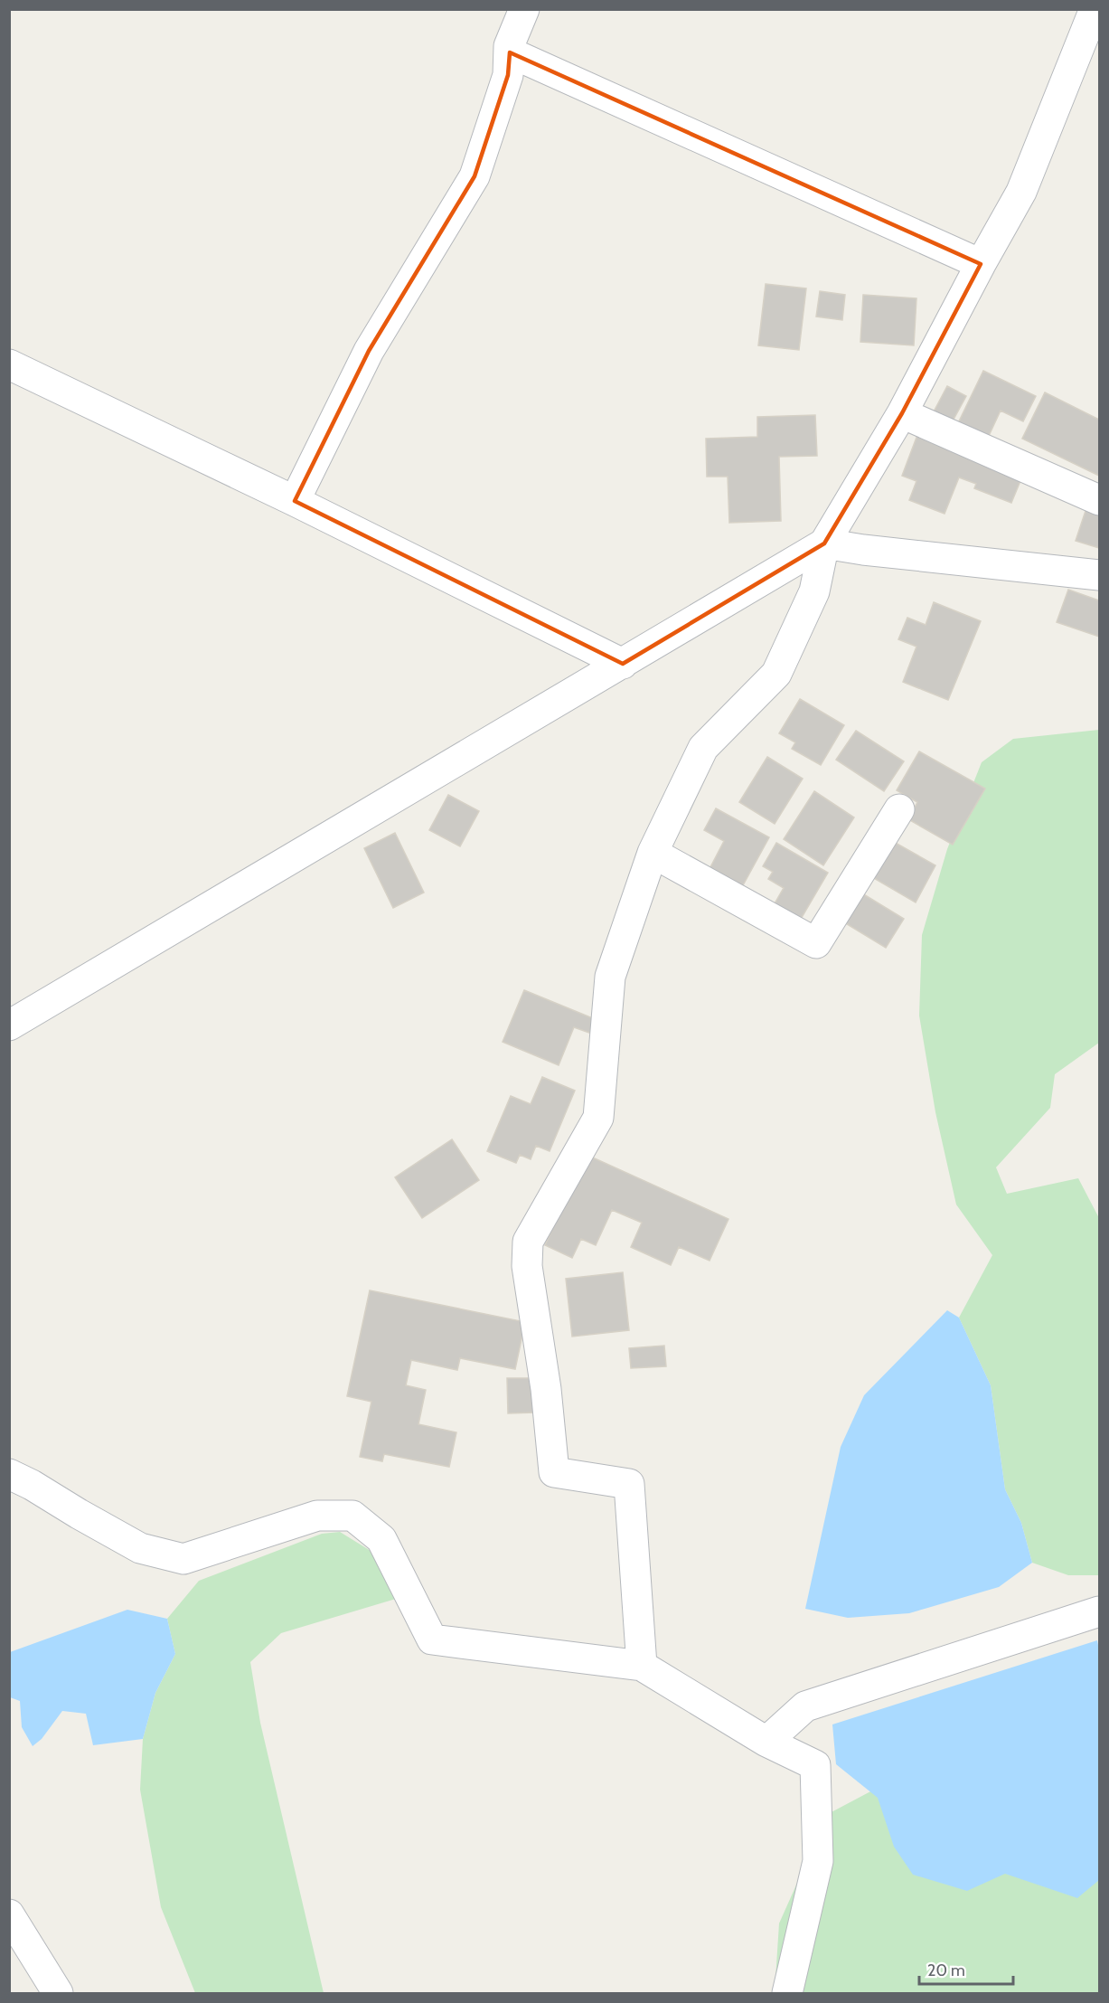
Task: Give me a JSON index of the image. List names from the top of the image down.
{
  "scale_bar": "20 m"
}
